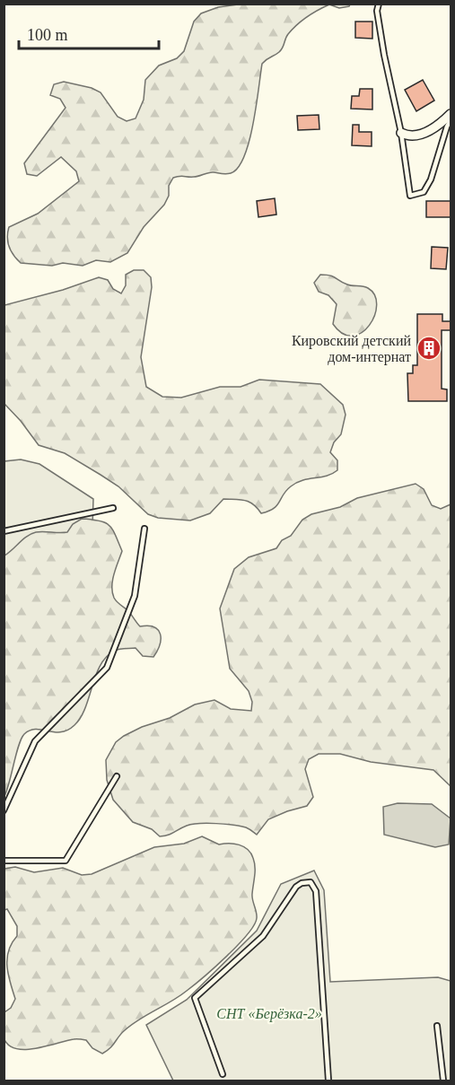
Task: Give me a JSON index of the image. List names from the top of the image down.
{
  "parks": ["СНТ «Берёзка-2»"],
  "places": {
    "building": ["Кировский детский дом-интернат"]
  },
  "scale_bar": "100 m"
}
